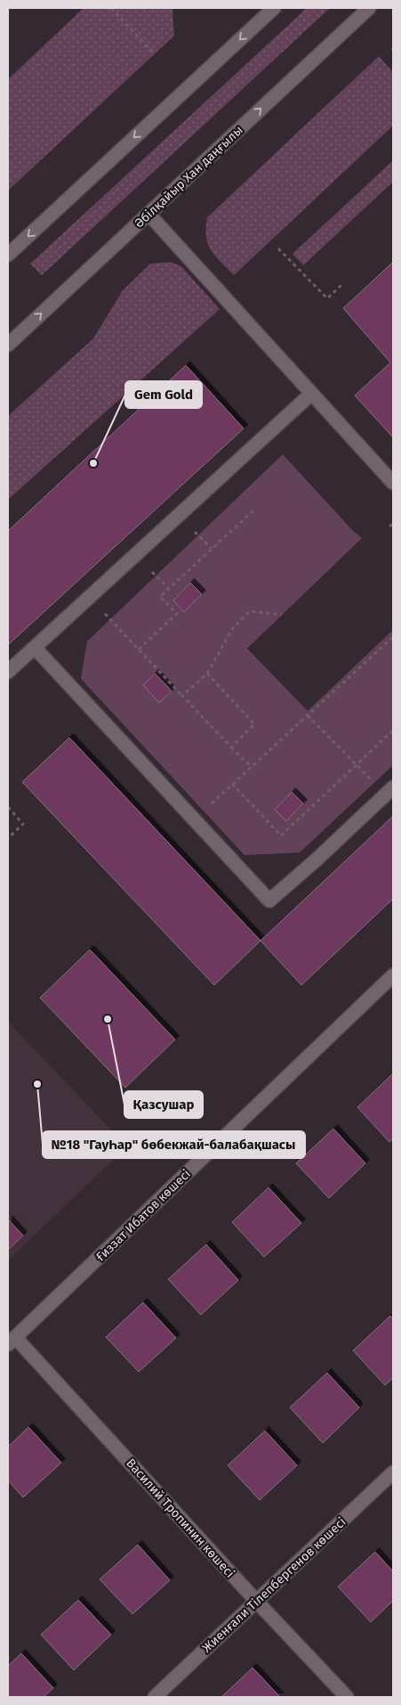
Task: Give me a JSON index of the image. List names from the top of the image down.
{
  "streets": {
    "street": [
      "Әбілқайыр Хан даңғылы",
      "Ғиззат Ибатов көшесі",
      "Василий Тропинин көшесі",
      "Жиенғали Тілепбергенов көшесі"
    ]
  },
  "crossings": [
    ["Ғиззат Ибатов көшесі", "Василий Тропинин көшесі"],
    ["Василий Тропинин көшесі", "Жиенғали Тілепбергенов көшесі"]
  ],
  "places": ["Gem Gold", "Қазсушар", "№18 \"ГауҺар\" бөбекжай-балабақшасы"]
}
